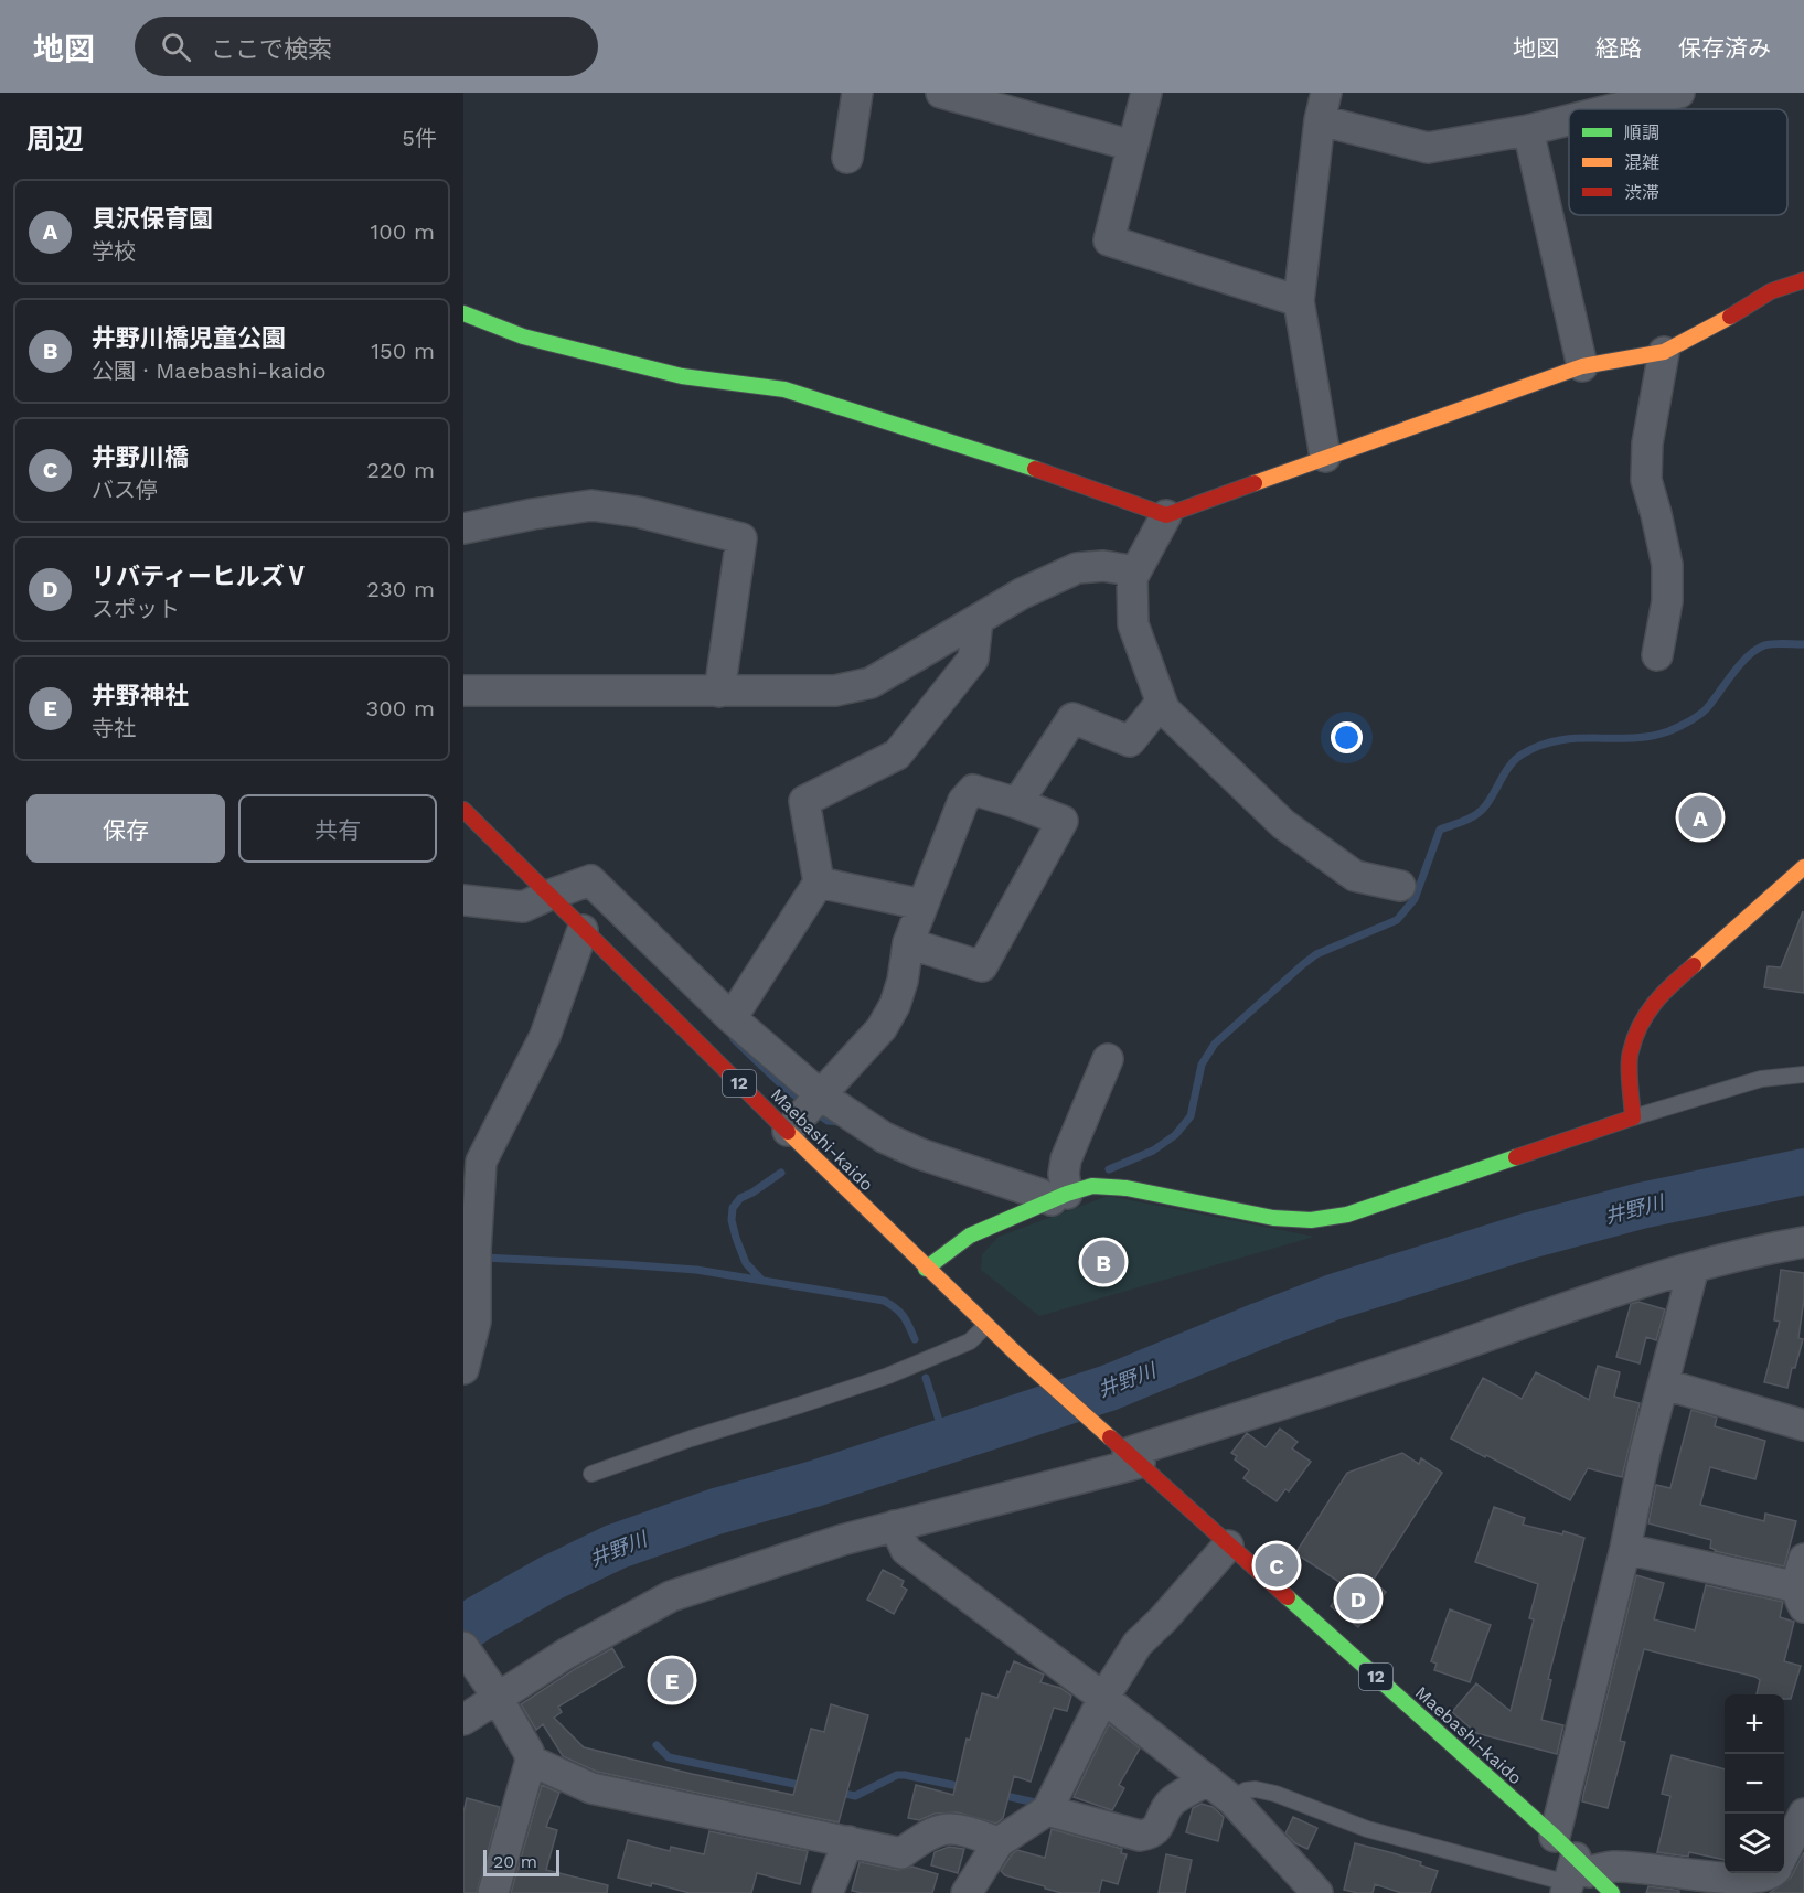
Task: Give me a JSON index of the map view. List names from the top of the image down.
{
  "streets": {
    "street": ["12", "Maebashi-kaido"]
  },
  "water": ["井野川"],
  "legend": ["順調", "混雑", "渋滞"],
  "scale_bar": "20 m",
  "page": {
    "header": "地図",
    "search": "ここで検索",
    "nav": ["地図", "経路", "保存済み"],
    "heading": ["周辺", "5件"],
    "list": [
      {
        "mark": "A",
        "name": "貝沢保育園",
        "note": "学校",
        "value": "100 m"
      },
      {
        "mark": "B",
        "name": "井野川橋児童公園",
        "note": "公園 · Maebashi-kaido",
        "value": "150 m"
      },
      {
        "mark": "C",
        "name": "井野川橋",
        "note": "バス停",
        "value": "220 m"
      },
      {
        "mark": "D",
        "name": "リバティーヒルズⅤ",
        "note": "スポット",
        "value": "230 m"
      },
      {
        "mark": "E",
        "name": "井野神社",
        "note": "寺社",
        "value": "300 m"
      }
    ],
    "buttons": ["保存", "共有"],
    "pins": [
      "A",
      "B",
      "C",
      "D",
      "E"
    ],
    "map_buttons": ["+", "−"],
    "scale": "20 m"
  }
}
